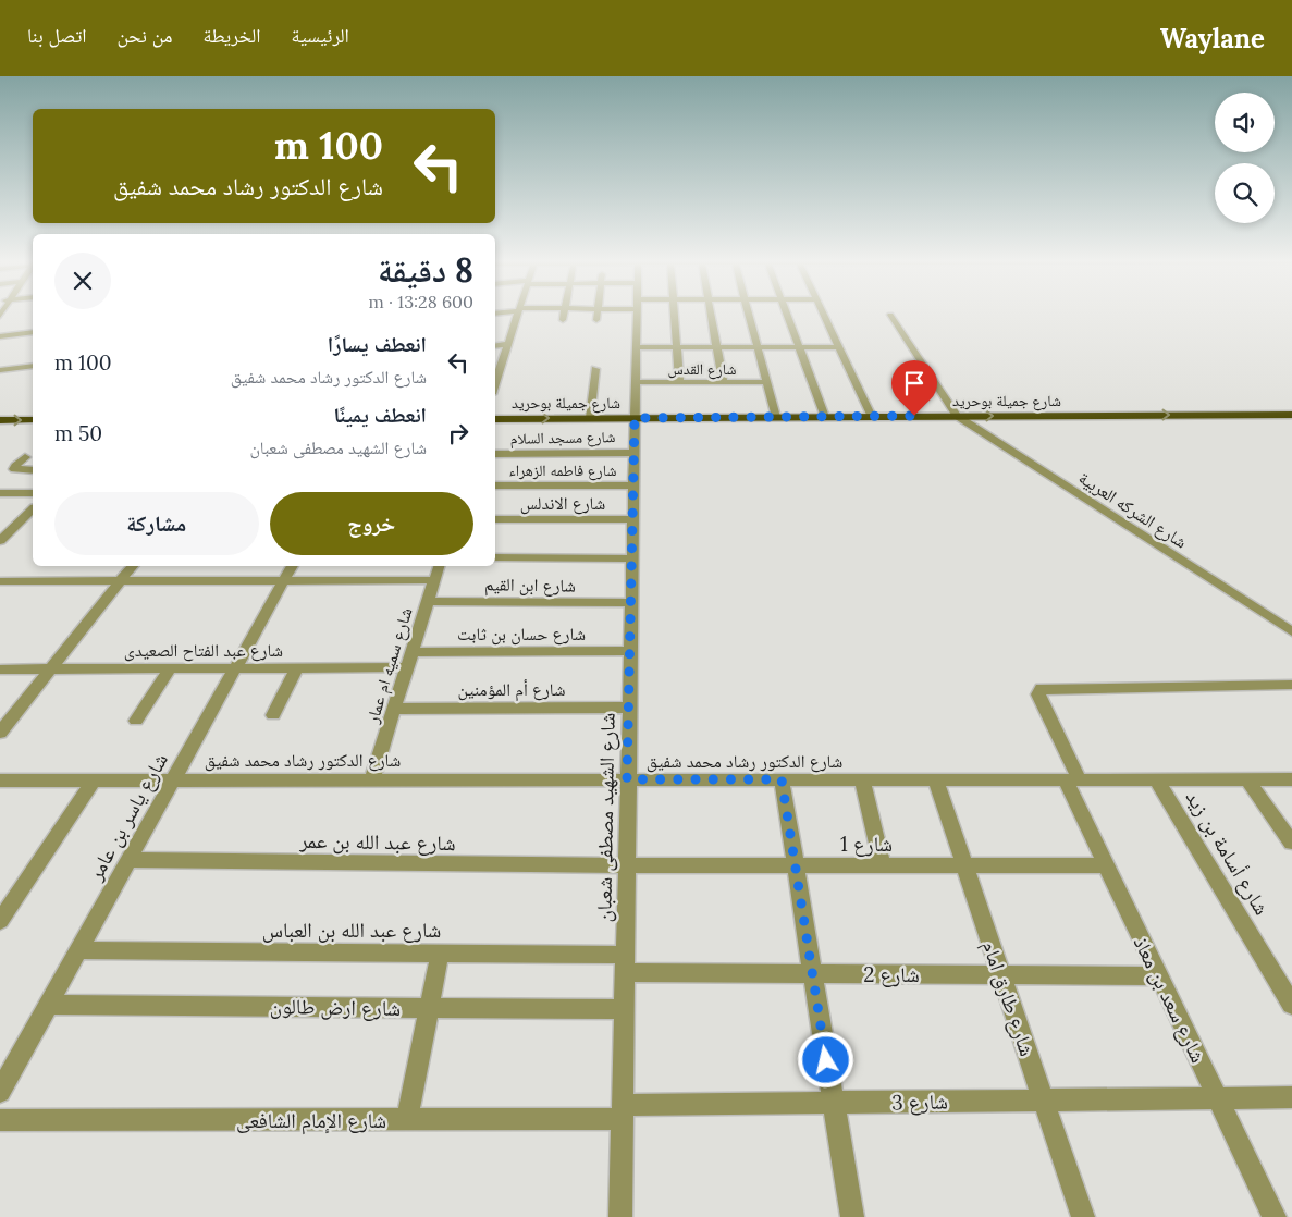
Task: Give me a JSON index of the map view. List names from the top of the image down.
{
  "streets": {
    "main road": ["شارع جميلة بوحريد"],
    "street": [
      "شارع القدس",
      "شارع مسجد السلام",
      "شارع فاطمه الزهراء",
      "شارع الاندلس",
      "شارع الشركه العربية",
      "شارع ابن القيم",
      "شارع حسان بن ثابت",
      "شارع عبد الفتاح الصعيدى",
      "شارع سميه ام عمار",
      "شارع أم المؤمنين",
      "شارع الدكتور رشاد محمد شفيق",
      "شارع ياسر بن عامر",
      "شارع الشهيد مصطفى شعبان",
      "شارع عبد الله بن عمر",
      "شارع 1",
      "شارع أسامة بن زيد",
      "شارع عبد الله بن العباس",
      "شارع 2",
      "شارع طارق امام",
      "شارع سعد بن معاذ",
      "شارع ارض طالون",
      "شارع 3",
      "شارع الإمام الشافعى"
    ]
  },
  "crossings": [
    ["شارع القدس", "شارع الشهيد مصطفى شعبان"],
    ["شارع جميلة بوحريد", "شارع الشركه العربية"],
    ["شارع جميلة بوحريد", "شارع الشهيد مصطفى شعبان"],
    ["شارع مسجد السلام", "شارع الشهيد مصطفى شعبان"],
    ["شارع فاطمه الزهراء", "شارع الشهيد مصطفى شعبان"],
    ["شارع الاندلس", "شارع الشهيد مصطفى شعبان"],
    ["شارع ابن القيم", "شارع سميه ام عمار"],
    ["شارع ابن القيم", "شارع الشهيد مصطفى شعبان"],
    ["شارع حسان بن ثابت", "شارع سميه ام عمار"],
    ["شارع حسان بن ثابت", "شارع الشهيد مصطفى شعبان"],
    ["شارع عبد الفتاح الصعيدى", "شارع سميه ام عمار"],
    ["شارع عبد الفتاح الصعيدى", "شارع ياسر بن عامر"],
    ["شارع سميه ام عمار", "شارع أم المؤمنين"],
    ["شارع سميه ام عمار", "شارع الدكتور رشاد محمد شفيق"],
    ["شارع أم المؤمنين", "شارع الشهيد مصطفى شعبان"],
    ["شارع الدكتور رشاد محمد شفيق", "شارع ياسر بن عامر"],
    ["شارع الدكتور رشاد محمد شفيق", "شارع الشهيد مصطفى شعبان"],
    ["شارع الدكتور رشاد محمد شفيق", "شارع أسامة بن زيد"],
    ["شارع الدكتور رشاد محمد شفيق", "شارع طارق امام"],
    ["شارع الدكتور رشاد محمد شفيق", "شارع سعد بن معاذ"],
    ["شارع ياسر بن عامر", "شارع عبد الله بن عمر"],
    ["شارع ياسر بن عامر", "شارع عبد الله بن العباس"],
    ["شارع ياسر بن عامر", "شارع ارض طالون"],
    ["شارع الشهيد مصطفى شعبان", "شارع عبد الله بن عمر"],
    ["شارع الشهيد مصطفى شعبان", "شارع 1"],
    ["شارع الشهيد مصطفى شعبان", "شارع عبد الله بن العباس"],
    ["شارع الشهيد مصطفى شعبان", "شارع 2"],
    ["شارع الشهيد مصطفى شعبان", "شارع ارض طالون"],
    ["شارع الشهيد مصطفى شعبان", "شارع 3"],
    ["شارع الشهيد مصطفى شعبان", "شارع الإمام الشافعى"],
    ["شارع عبد الله بن عمر", "شارع 1"],
    ["شارع 1", "شارع طارق امام"],
    ["شارع 1", "شارع سعد بن معاذ"],
    ["شارع عبد الله بن العباس", "شارع 2"],
    ["شارع 2", "شارع طارق امام"],
    ["شارع 2", "شارع سعد بن معاذ"],
    ["شارع طارق امام", "شارع 3"],
    ["شارع سعد بن معاذ", "شارع 3"],
    ["شارع 3", "شارع الإمام الشافعى"]
  ],
  "one_way": ["شارع جميلة بوحريد"],
  "page": {
    "header": "Waylane",
    "nav": [
      "الرئيسية",
      "الخريطة",
      "من نحن",
      "اتصل بنا"
    ],
    "turn": ["100 m", "شارع الدكتور رشاد محمد شفيق"],
    "heading": ["8 دقيقة", "600 m · 13:28"],
    "list": [
      {
        "name": "انعطف يسارًا",
        "note": "شارع الدكتور رشاد محمد شفيق",
        "value": "100 m"
      },
      {
        "name": "انعطف يمينًا",
        "note": "شارع الشهيد مصطفى شعبان",
        "value": "50 m"
      }
    ],
    "buttons": ["خروج", "مشاركة"]
  }
}
